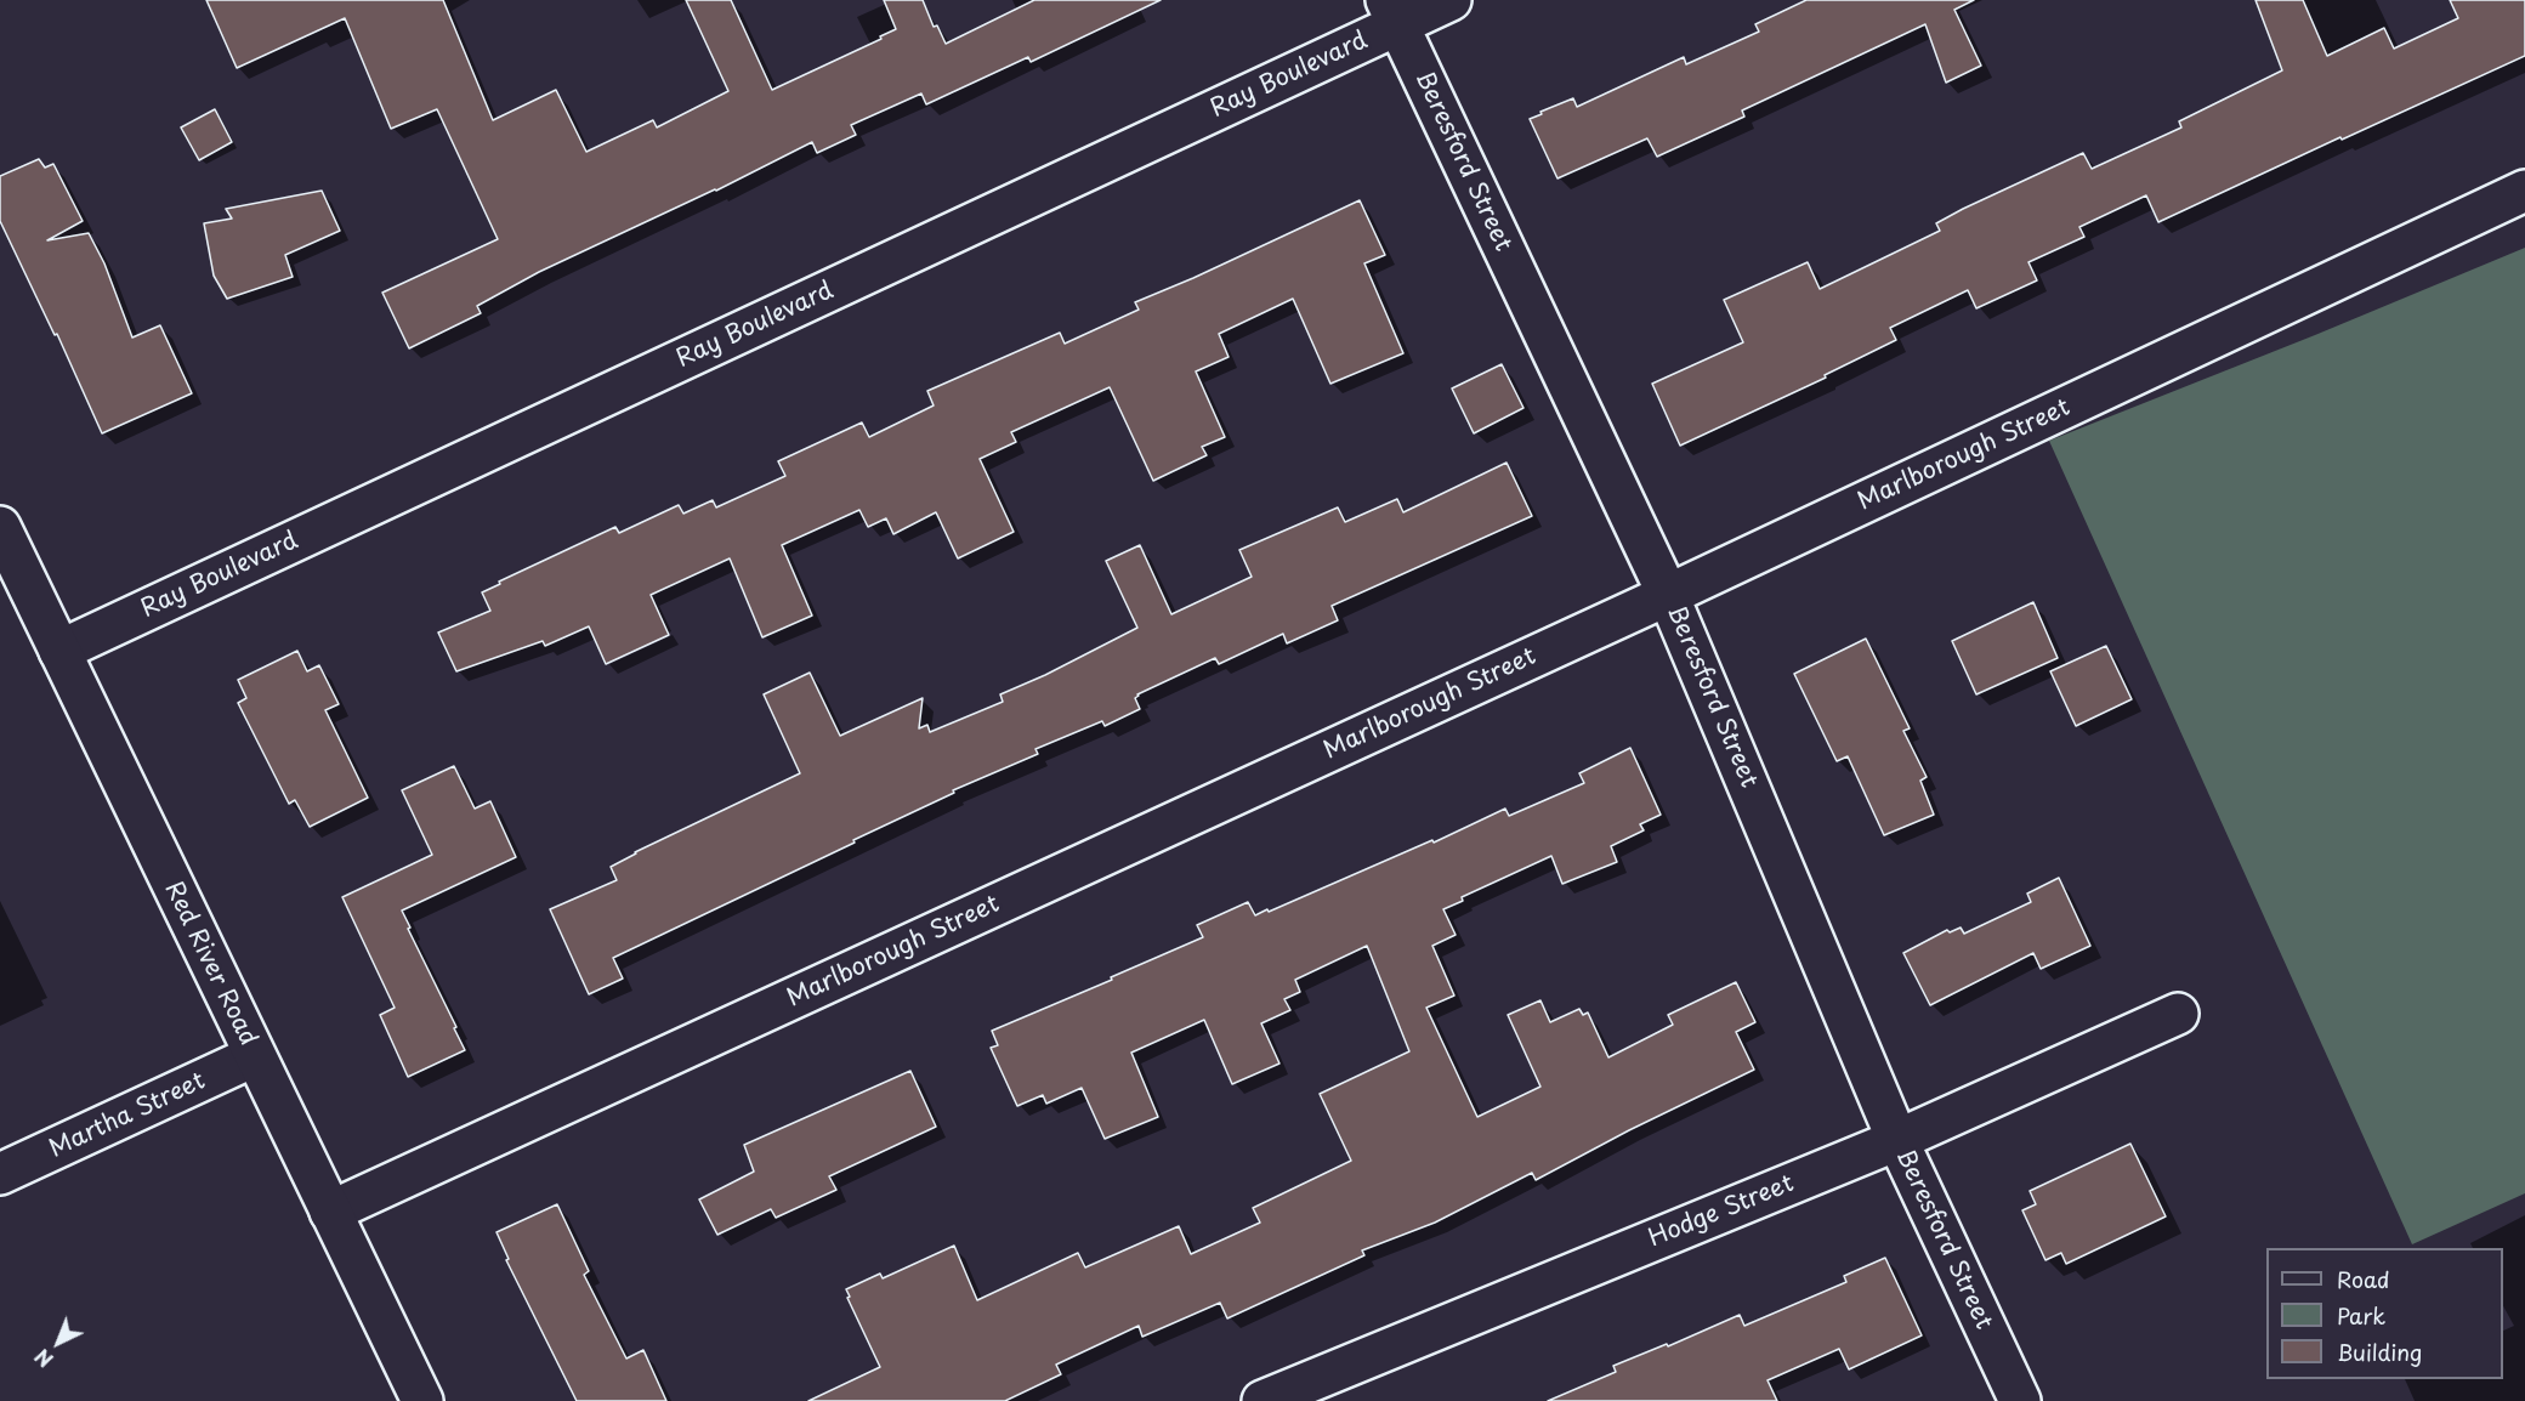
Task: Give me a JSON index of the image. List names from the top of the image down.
{
  "streets": {
    "street": [
      "Ray Boulevard",
      "Beresford Street",
      "Marlborough Street",
      "Red River Road",
      "Martha Street",
      "Hodge Street"
    ]
  },
  "crossings": [
    ["Ray Boulevard", "Beresford Street"],
    ["Ray Boulevard", "Red River Road"],
    ["Beresford Street", "Marlborough Street"],
    ["Beresford Street", "Hodge Street"],
    ["Marlborough Street", "Red River Road"],
    ["Red River Road", "Martha Street"]
  ],
  "legend": ["Road", "Park", "Building"],
  "north": "bottom left"
}
